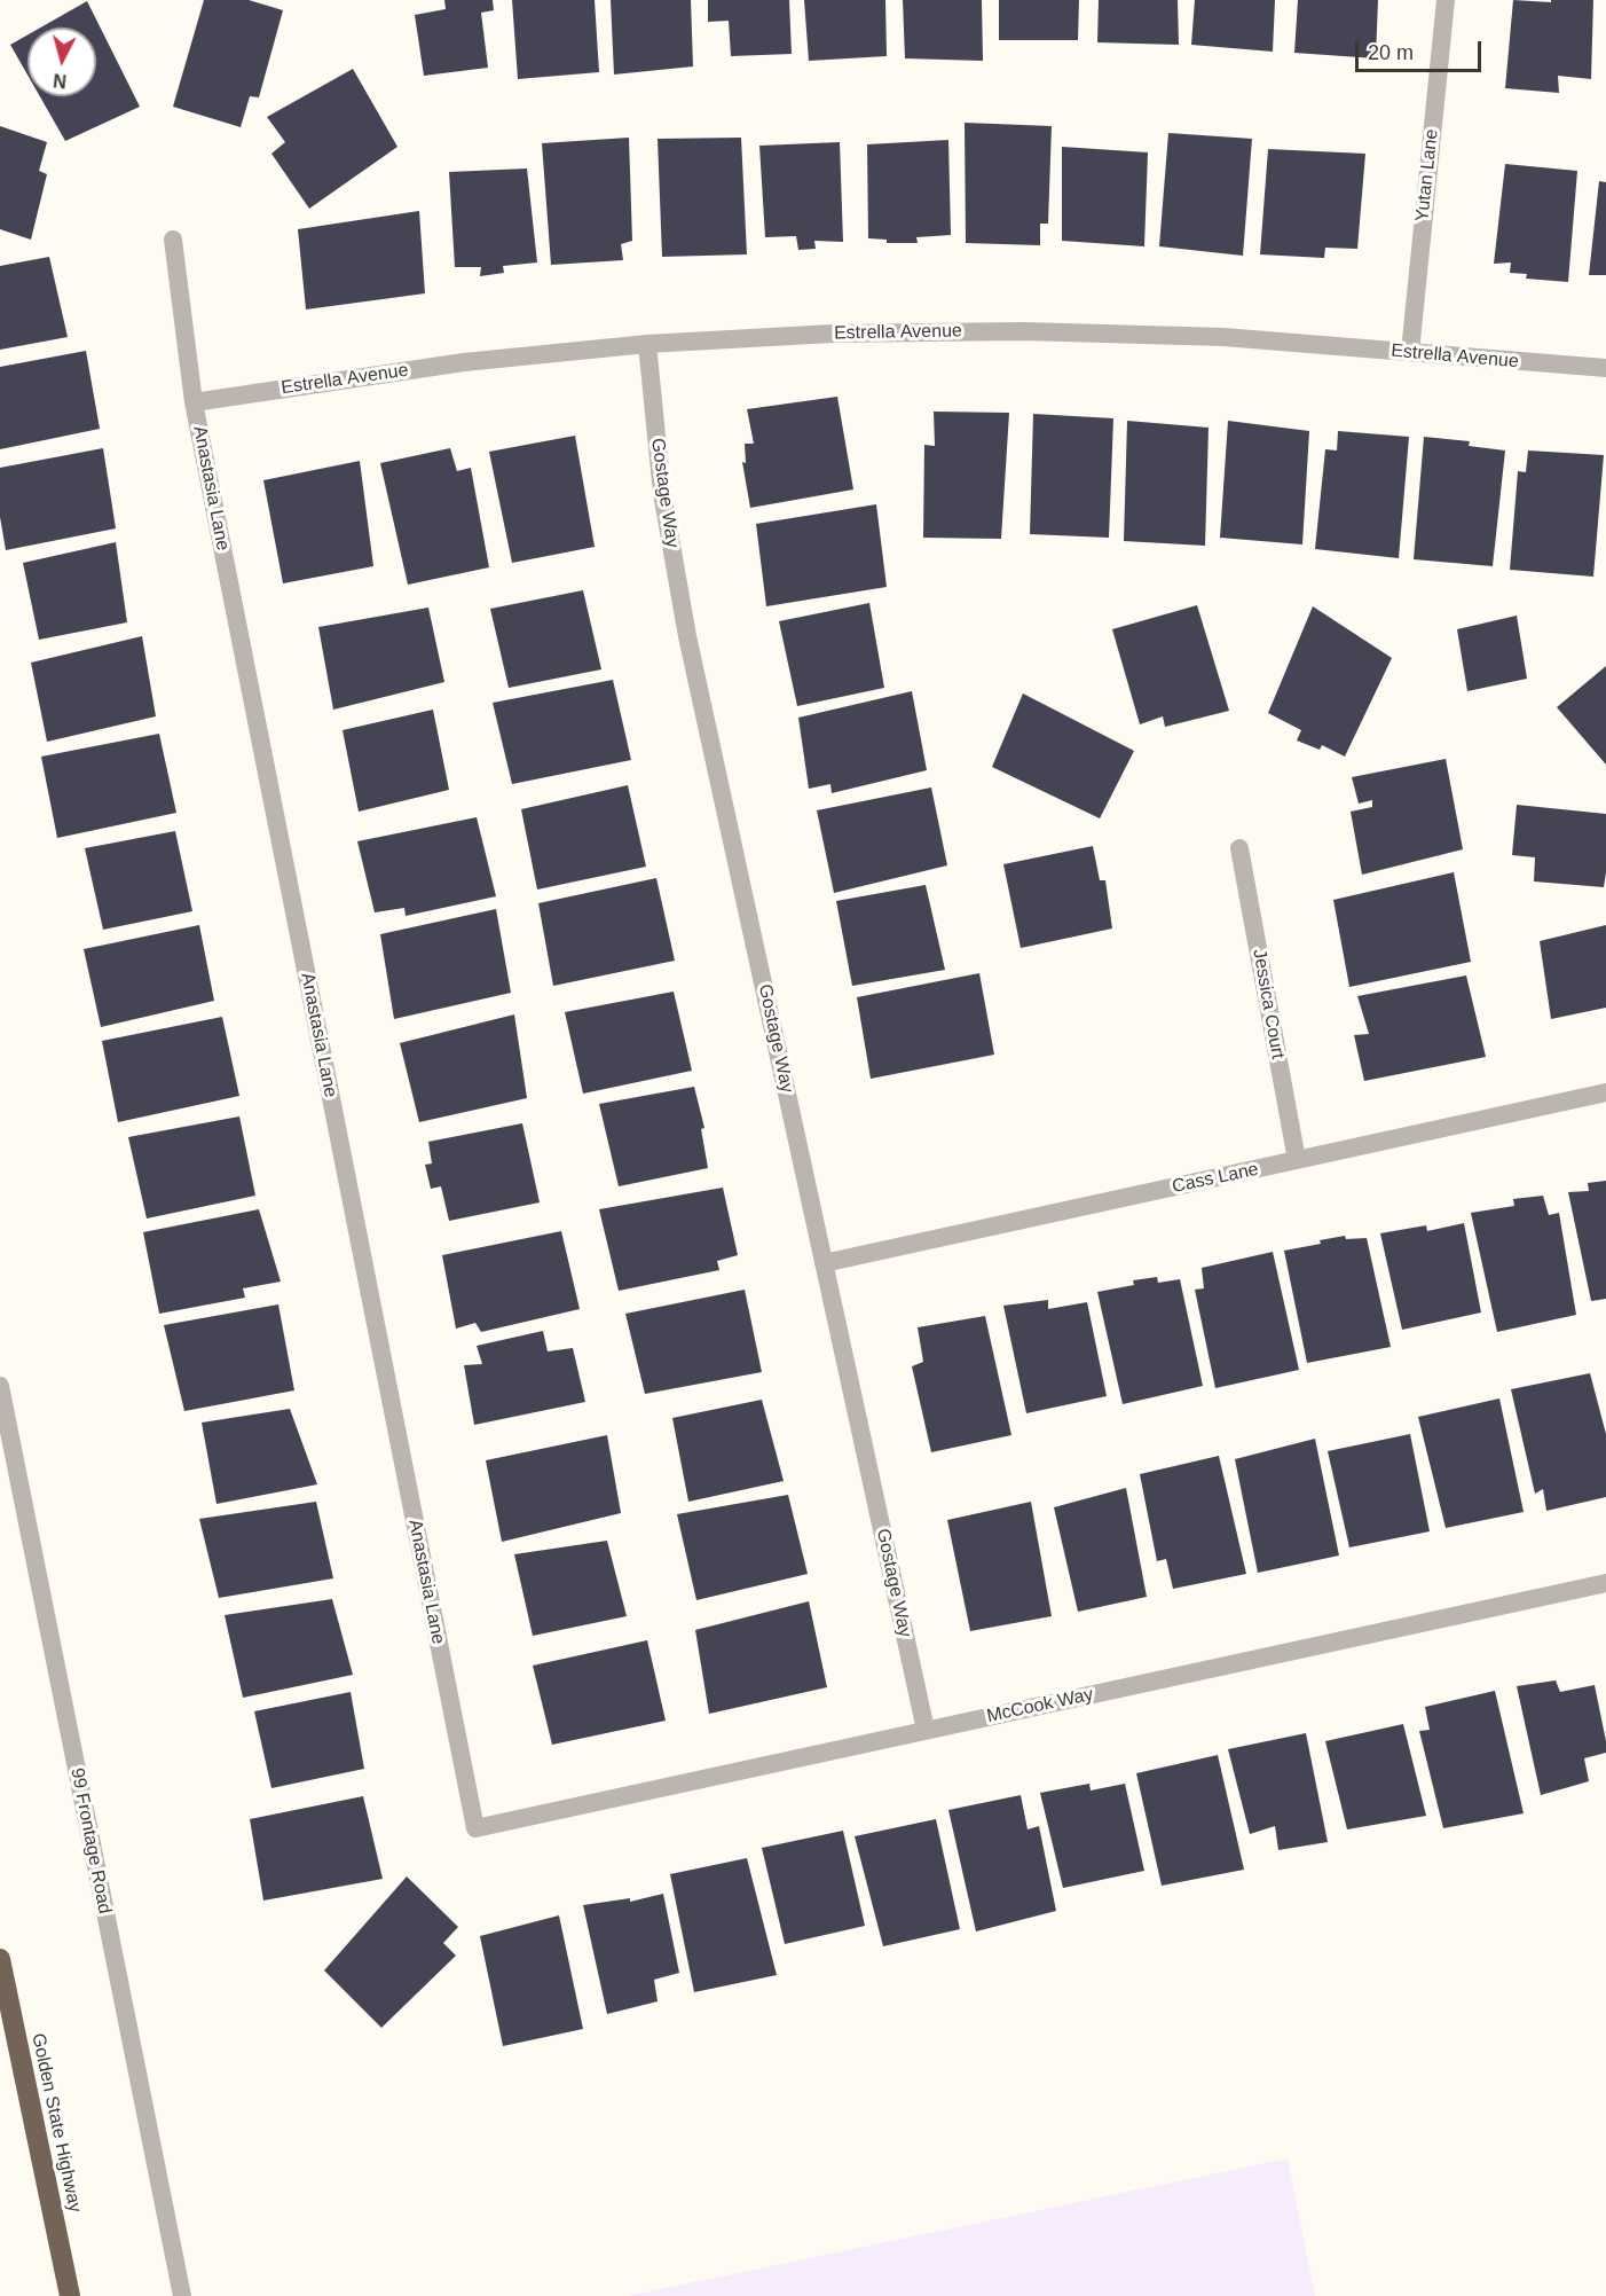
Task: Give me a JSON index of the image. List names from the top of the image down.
{
  "streets": {
    "highway": ["Golden State Highway"],
    "street": [
      "Yutan Lane",
      "Estrella Avenue",
      "Anastasia Lane",
      "Gostage Way",
      "Jessica Court",
      "Cass Lane",
      "McCook Way",
      "99 Frontage Road"
    ]
  },
  "crossings": [
    ["Yutan Lane", "Estrella Avenue"],
    ["Estrella Avenue", "Anastasia Lane"],
    ["Estrella Avenue", "Gostage Way"],
    ["Anastasia Lane", "McCook Way"],
    ["Gostage Way", "Cass Lane"],
    ["Gostage Way", "McCook Way"],
    ["Jessica Court", "Cass Lane"]
  ],
  "scale_bar": "20 m",
  "north": "bottom"
}
